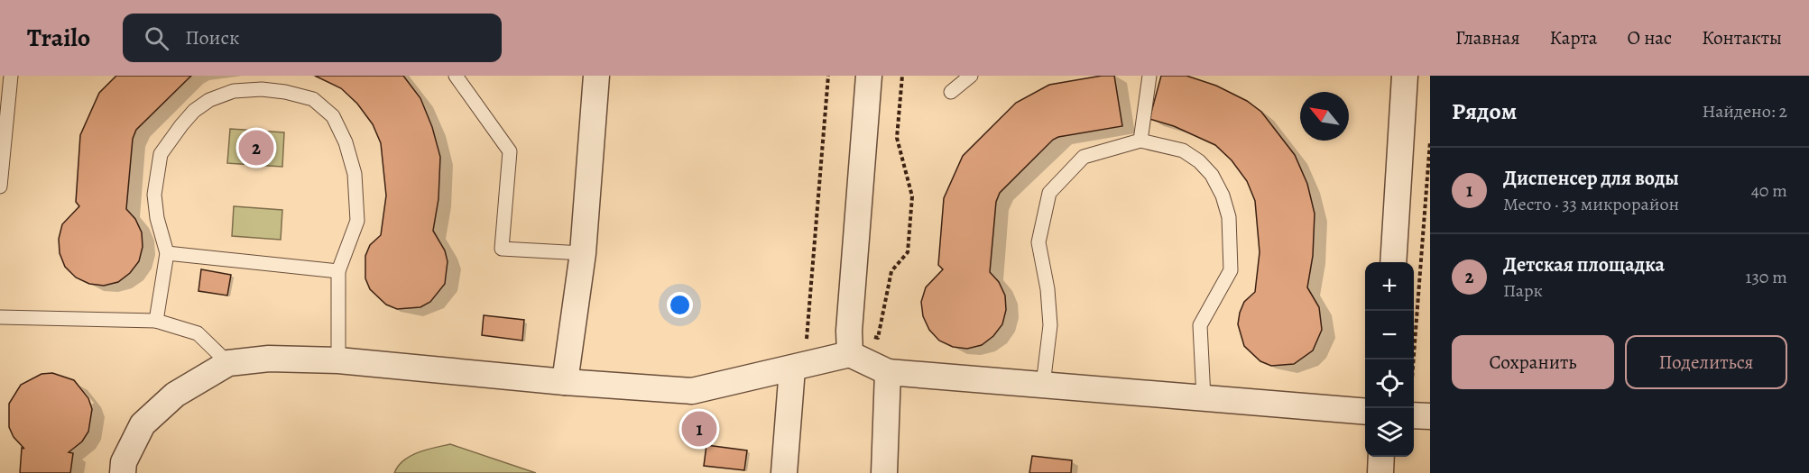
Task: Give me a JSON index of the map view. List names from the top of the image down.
{
  "north": "top left",
  "page": {
    "header": "Trailo",
    "search": "Поиск",
    "nav": [
      "Главная",
      "Карта",
      "О нас",
      "Контакты"
    ],
    "heading": ["Рядом", "Найдено: 2"],
    "pins": ["2", "1"],
    "list": [
      {
        "mark": "1",
        "name": "Диспенсер для воды",
        "note": "Место · 33 микрорайон",
        "value": "40 m"
      },
      {
        "mark": "2",
        "name": "Детская площадка",
        "note": "Парк",
        "value": "130 m"
      }
    ],
    "map_buttons": ["+", "−"],
    "buttons": ["Сохранить", "Поделиться"]
  }
}
